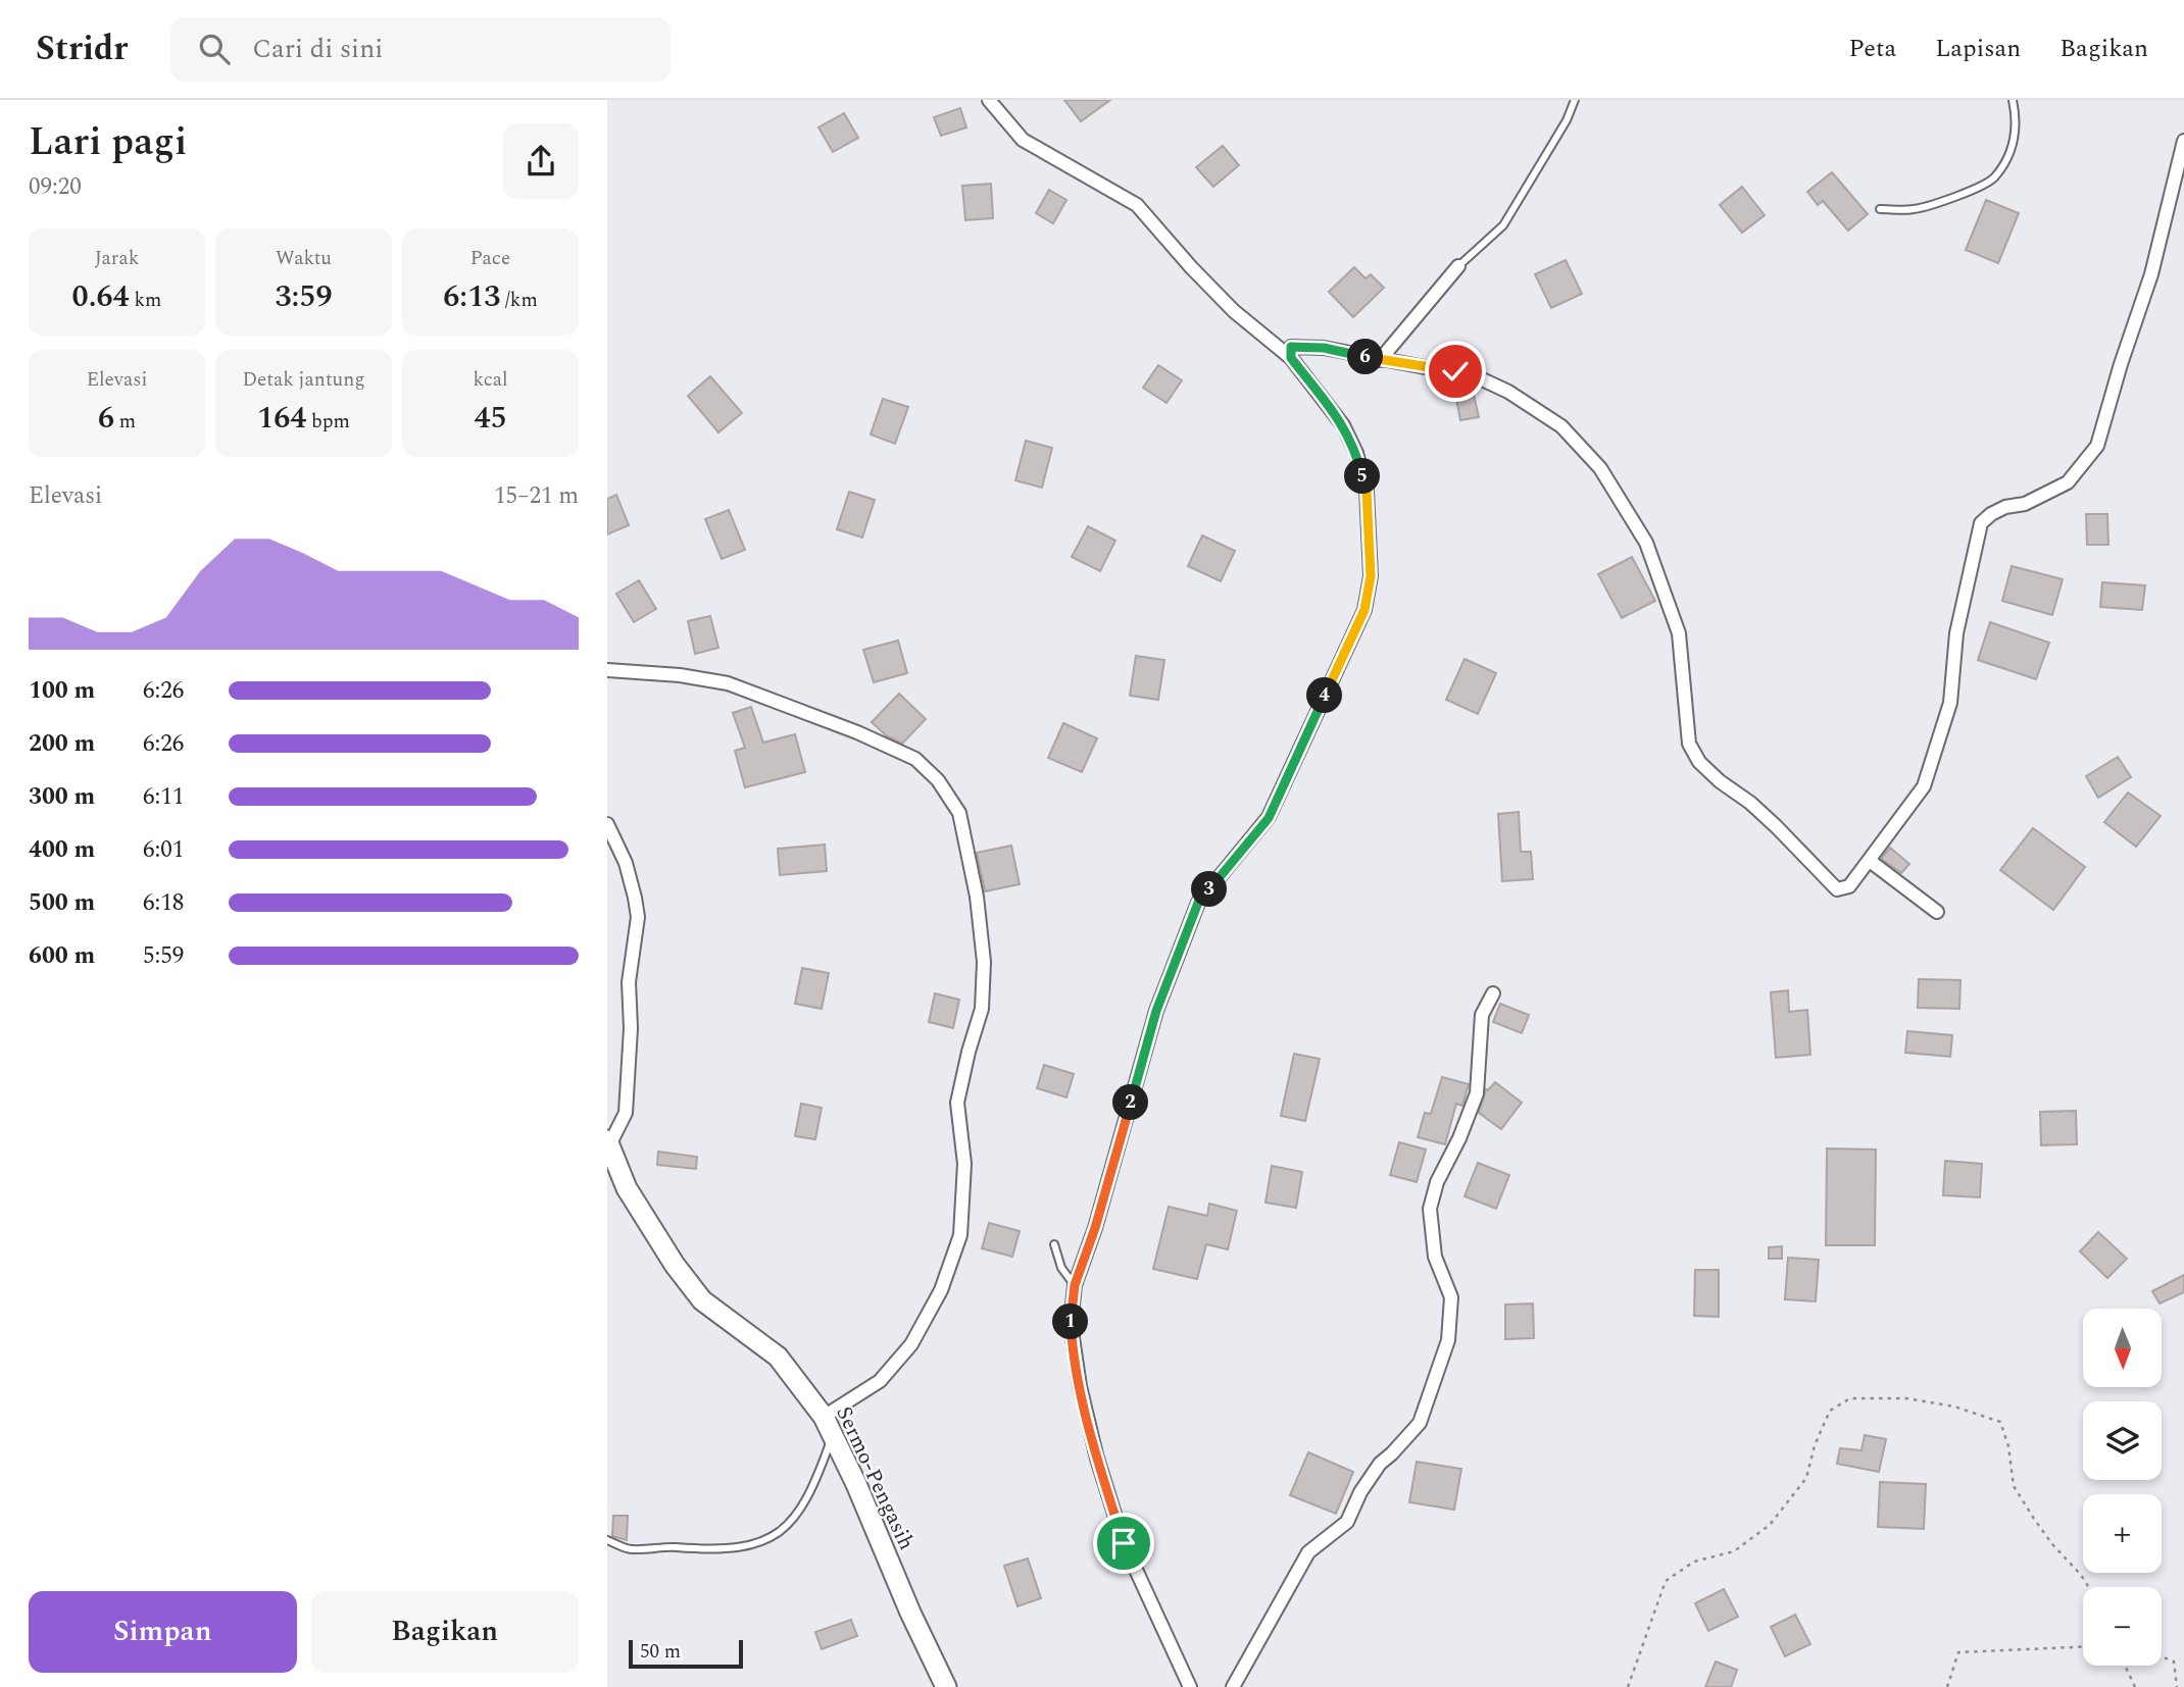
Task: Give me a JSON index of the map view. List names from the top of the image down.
{
  "streets": {
    "main road": ["Sermo-Pengasih"]
  },
  "scale_bar": "50 m",
  "north": "bottom",
  "page": {
    "header": "Stridr",
    "search": "Cari di sini",
    "nav": ["Peta", "Lapisan", "Bagikan"],
    "heading": ["Lari pagi", "09:20"],
    "stats": [
      ["Jarak", "0.64 km"],
      ["Waktu", "3:59"],
      ["Pace", "6:13 /km"],
      ["Elevasi", "6 m"],
      ["Detak jantung", "164 bpm"],
      ["kcal", "45"]
    ],
    "pins": [
      "6",
      "5",
      "4",
      "3",
      "2",
      "1"
    ],
    "chart": ["Elevasi", "15–21 m"],
    "list": [
      {
        "name": "100 m",
        "note": "6:26"
      },
      {
        "name": "200 m",
        "note": "6:26"
      },
      {
        "name": "300 m",
        "note": "6:11"
      },
      {
        "name": "400 m",
        "note": "6:01"
      },
      {
        "name": "500 m",
        "note": "6:18"
      },
      {
        "name": "600 m",
        "note": "5:59"
      }
    ],
    "map_buttons": ["+", "−"],
    "buttons": ["Simpan", "Bagikan"],
    "scale": "50 m"
  }
}
